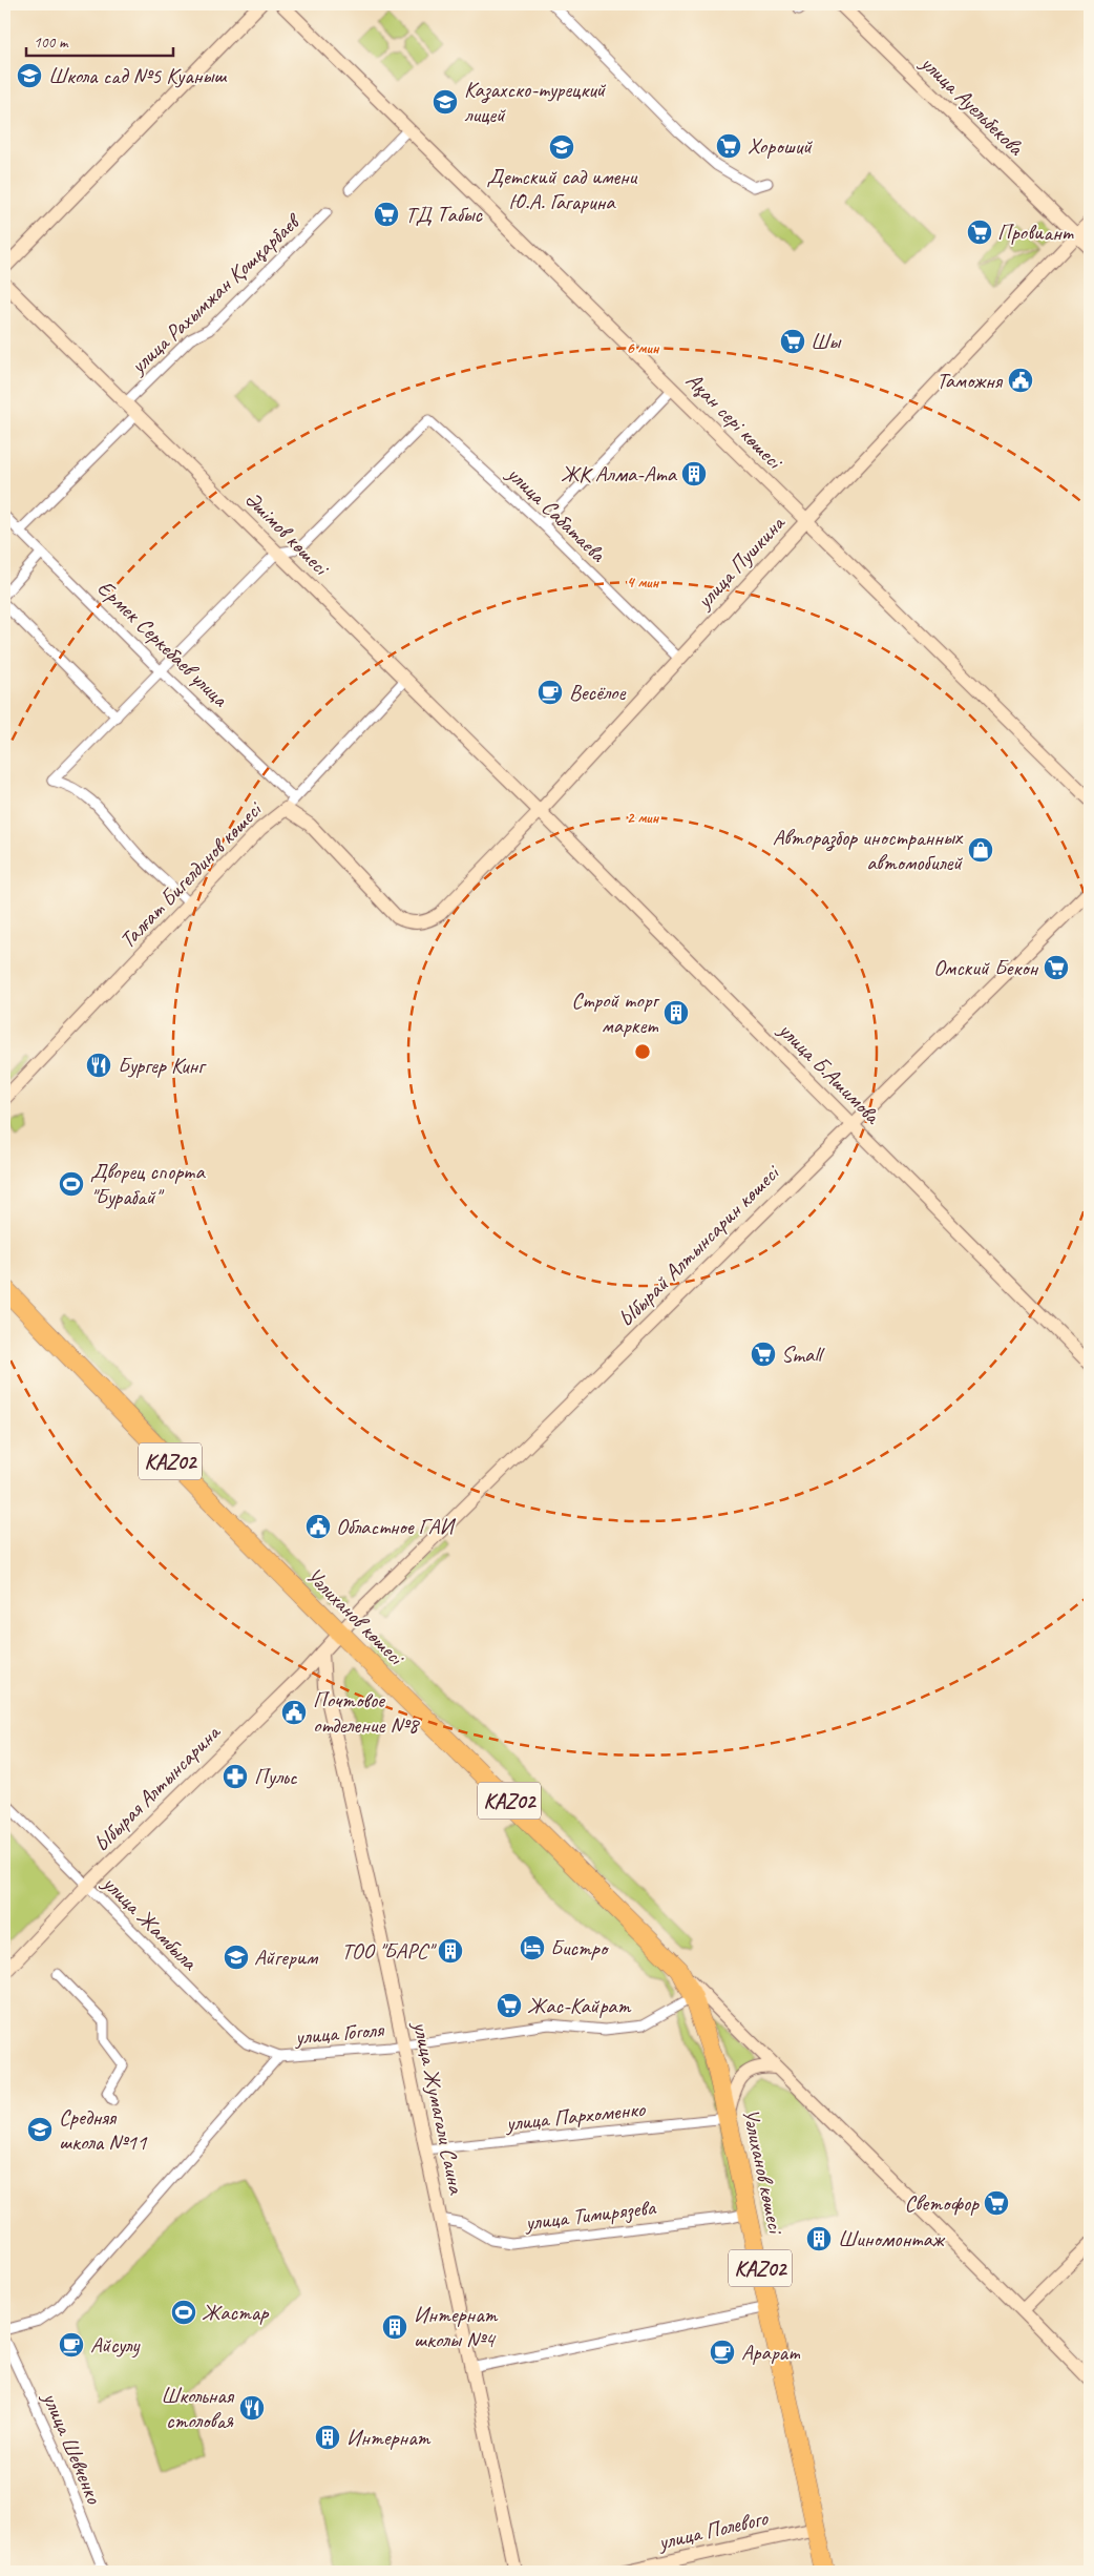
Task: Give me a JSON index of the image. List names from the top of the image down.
{
  "streets": {
    "highway": ["KАZ02", "Уәлиханов көшесі"],
    "street": [
      "улица Ауельбекова",
      "улица Рахымжан Қошқарбаев",
      "Ақан сері көшесі",
      "улица Сабатаева",
      "Әшімов көшесі",
      "улица Пушкина",
      "Ермек Серкебаев улица",
      "Талғат Бигелдинов көшесі",
      "улица Б.Ашимова",
      "Ыбырай Алтынсарин көшесі",
      "Ыбырая Алтынсарина",
      "улица Жамбыла",
      "улица Гоголя",
      "улица Жумагали Саина",
      "улица Пархоменко",
      "улица Тимирязева",
      "улица Шевченко",
      "улица Полевого"
    ]
  },
  "crossings": [
    ["улица Ауельбекова", "улица Пушкина"],
    ["улица Рахымжан Қошқарбаев", "Әшімов көшесі"],
    ["Ақан сері көшесі", "улица Пушкина"],
    ["улица Сабатаева", "Әшімов көшесі"],
    ["улица Сабатаева", "улица Пушкина"],
    ["Әшімов көшесі", "улица Пушкина"],
    ["Әшімов көшесі", "Талғат Бигелдинов көшесі"],
    ["Әшімов көшесі", "улица Б.Ашимова"],
    ["улица Пушкина", "Талғат Бигелдинов көшесі"],
    ["улица Пушкина", "улица Б.Ашимова"],
    ["Ермек Серкебаев улица", "Талғат Бигелдинов көшесі"],
    ["улица Б.Ашимова", "Ыбырай Алтынсарин көшесі"],
    ["Ыбырай Алтынсарин көшесі", "Уәлиханов көшесі"],
    ["Ыбырай Алтынсарин көшесі", "Ыбырая Алтынсарина"],
    ["Уәлиханов көшесі", "Ыбырая Алтынсарина"],
    ["Уәлиханов көшесі", "улица Гоголя"],
    ["Уәлиханов көшесі", "улица Пархоменко"],
    ["Уәлиханов көшесі", "улица Тимирязева"],
    ["Уәлиханов көшесі", "улица Полевого"],
    ["Ыбырая Алтынсарина", "улица Жамбыла"],
    ["Ыбырая Алтынсарина", "улица Жумагали Саина"],
    ["улица Жамбыла", "улица Гоголя"],
    ["улица Гоголя", "улица Жумагали Саина"],
    ["улица Жумагали Саина", "улица Пархоменко"],
    ["улица Жумагали Саина", "улица Тимирязева"]
  ],
  "places": {
    "school or university": [
      "Школа сад №5 Куаныш",
      "Казахско-турецкий лицей",
      "Детский сад имени Ю.А. Гагарина",
      "Айгерим",
      "Средняя школа №11"
    ],
    "supermarket": [
      "Хороший",
      "ТД Табыс",
      "Провиант",
      "Шы",
      "Омский Бекон",
      "Small",
      "Жас-Кайрат",
      "Светофор"
    ],
    "public building": ["Таможня", "Областное ГАИ", "Почтовое отделение №8"],
    "building": [
      "ЖК Алма-Ата",
      "Строй торг маркет",
      "ТОО \"БАРС\"",
      "Шиномонтаж",
      "Интернат школы №4",
      "Интернат"
    ],
    "cafe": ["Весёлое", "Айсулу", "Арарат"],
    "shop": ["Авторазбор иностранных автомобилей"],
    "restaurant": ["Бургер Кинг", "Школьная столовая"],
    "sports": ["Дворец спорта \"Бурабай\"", "Жастар"],
    "pharmacy": ["Пульс"],
    "hotel": ["Бистро"]
  },
  "scale_bar": "100 m",
  "rings": ["6 мин", "4 мин", "2 мин"]
}
